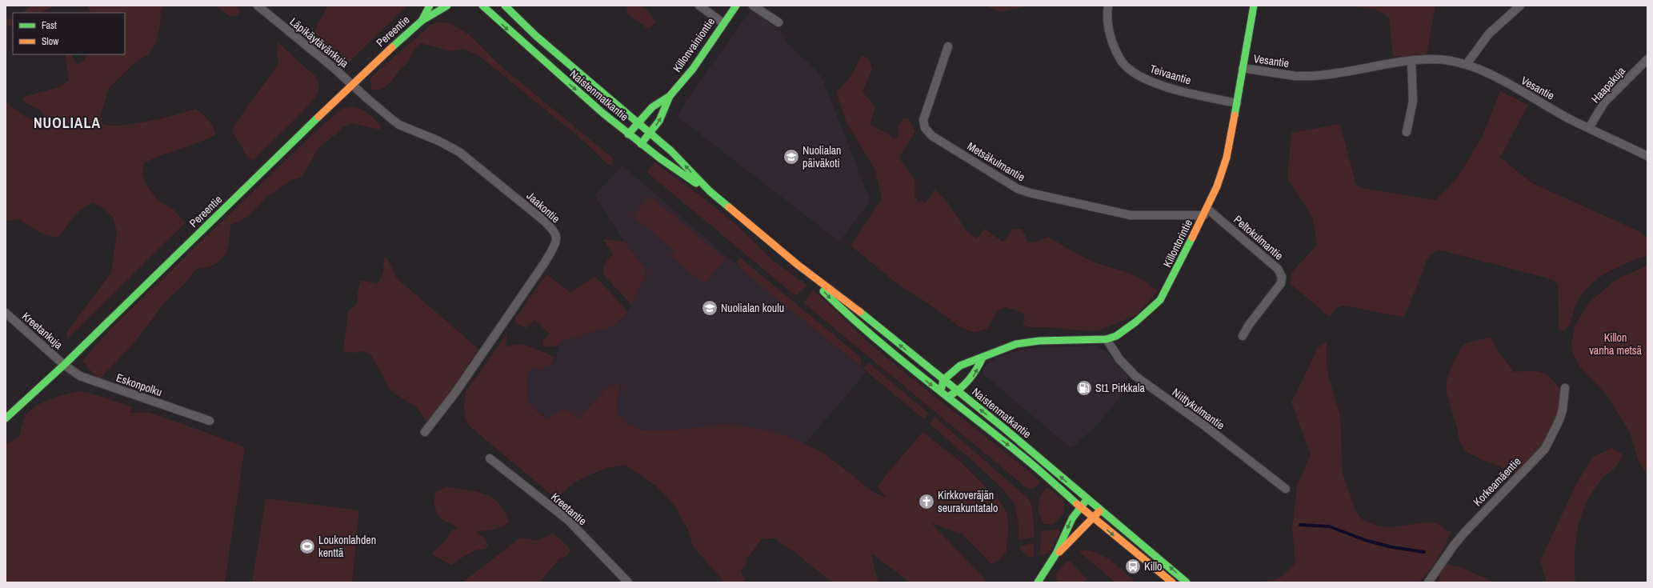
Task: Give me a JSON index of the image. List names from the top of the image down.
{
  "streets": {
    "main road": [
      "Pereentie",
      "Killonvainiontie",
      "Naistenmatkantie",
      "Killontorintie"
    ],
    "street": [
      "Läpikäytävänkuja",
      "Vesantie",
      "Teivaantie",
      "Haapakuja",
      "Metsäkulmantie",
      "Jaakontie",
      "Peltokulmantie",
      "Kreetankuja",
      "Eskonpolku",
      "Niittykulmantie",
      "Korkeamäentie",
      "Kreetantie"
    ]
  },
  "crossings": [
    ["Pereentie", "Läpikäytävänkuja"],
    ["Pereentie", "Jaakontie"],
    ["Pereentie", "Kreetankuja"],
    ["Pereentie", "Eskonpolku"],
    ["Läpikäytävänkuja", "Jaakontie"],
    ["Killonvainiontie", "Naistenmatkantie"],
    ["Vesantie", "Haapakuja"],
    ["Vesantie", "Killontorintie"],
    ["Teivaantie", "Killontorintie"],
    ["Naistenmatkantie", "Killontorintie"],
    ["Metsäkulmantie", "Peltokulmantie"],
    ["Metsäkulmantie", "Killontorintie"],
    ["Peltokulmantie", "Killontorintie"],
    ["Killontorintie", "Niittykulmantie"],
    ["Kreetankuja", "Eskonpolku"]
  ],
  "districts": ["NUOLIALA"],
  "parks": ["Killon vanha metsä"],
  "places": {
    "school or university": ["Nuolialan päiväkoti", "Nuolialan koulu"],
    "fuel station": ["St1 Pirkkala"],
    "church": ["Kirkkoveräjän seurakuntatalo"],
    "sports": ["Loukonlahden kenttä"],
    "bus stop": ["Killo"]
  },
  "legend": ["Fast", "Slow"]
}
